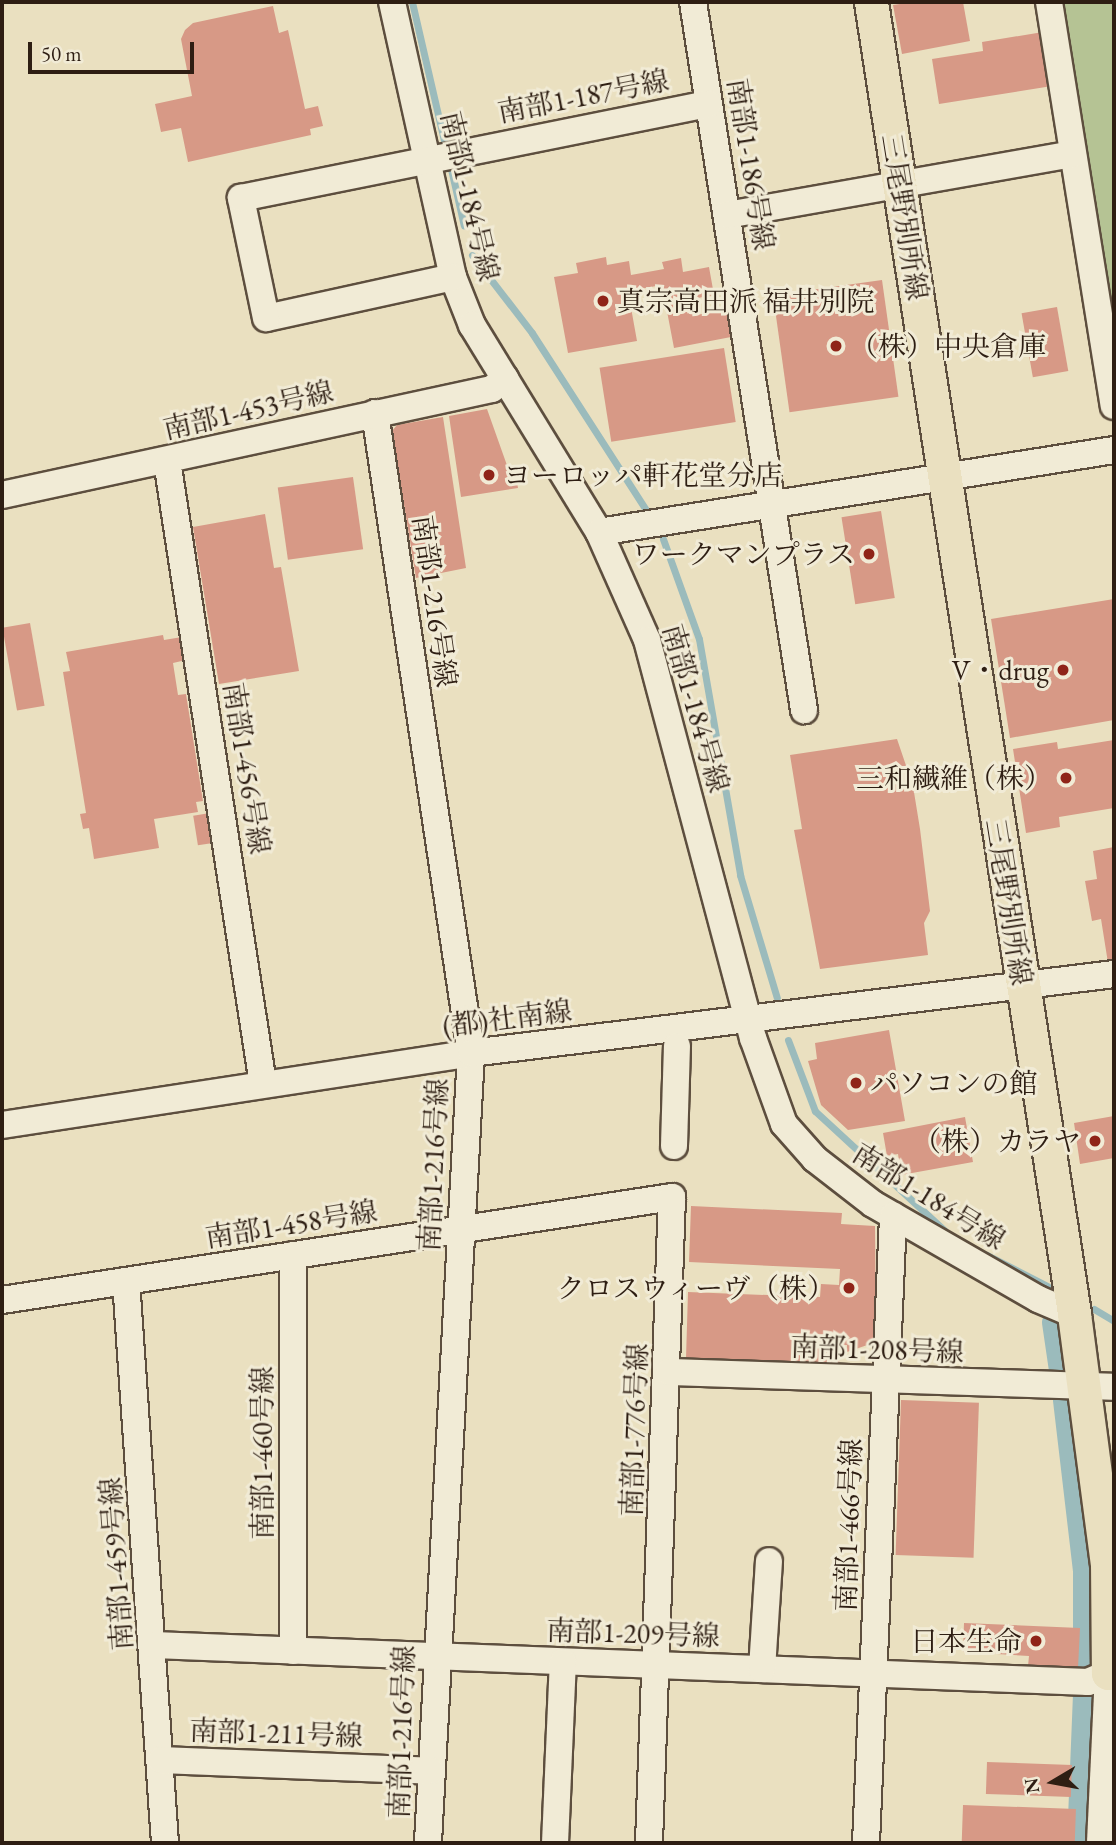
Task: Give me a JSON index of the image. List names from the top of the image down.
{
  "streets": {
    "main road": ["三尾野別所線"],
    "street": [
      "南部1-187号線",
      "南部1-186号線",
      "南部1-184号線",
      "南部1-453号線",
      "南部1-216号線",
      "南部1-456号線",
      "(都)社南線",
      "南部1-458号線",
      "南部1-208号線",
      "南部1-776号線",
      "南部1-460号線",
      "南部1-466号線",
      "南部1-459号線",
      "南部1-209号線",
      "南部1-211号線"
    ]
  },
  "crossings": [
    ["南部1-187号線", "南部1-186号線"],
    ["南部1-187号線", "南部1-184号線"],
    ["南部1-184号線", "三尾野別所線"],
    ["南部1-184号線", "南部1-453号線"],
    ["南部1-184号線", "(都)社南線"],
    ["南部1-184号線", "南部1-466号線"],
    ["三尾野別所線", "(都)社南線"],
    ["三尾野別所線", "南部1-208号線"],
    ["三尾野別所線", "南部1-209号線"],
    ["南部1-453号線", "南部1-216号線"],
    ["南部1-453号線", "南部1-456号線"],
    ["南部1-216号線", "(都)社南線"],
    ["南部1-216号線", "南部1-458号線"],
    ["南部1-216号線", "南部1-209号線"],
    ["南部1-216号線", "南部1-211号線"],
    ["南部1-456号線", "(都)社南線"],
    ["南部1-458号線", "南部1-776号線"],
    ["南部1-458号線", "南部1-460号線"],
    ["南部1-458号線", "南部1-459号線"],
    ["南部1-208号線", "南部1-776号線"],
    ["南部1-208号線", "南部1-466号線"],
    ["南部1-776号線", "南部1-209号線"],
    ["南部1-460号線", "南部1-209号線"],
    ["南部1-466号線", "南部1-209号線"],
    ["南部1-459号線", "南部1-209号線"],
    ["南部1-459号線", "南部1-211号線"]
  ],
  "places": [
    "真宗高田派 福井別院",
    "（株）中央倉庫",
    "ヨーロッパ軒花堂分店",
    "ワークマンプラス",
    "V・drug",
    "三和繊維（株）",
    "パソコンの館",
    "（株）カラヤ",
    "クロスウィーヴ（株）",
    "日本生命"
  ],
  "scale_bar": "50 m",
  "north": "left"
}
